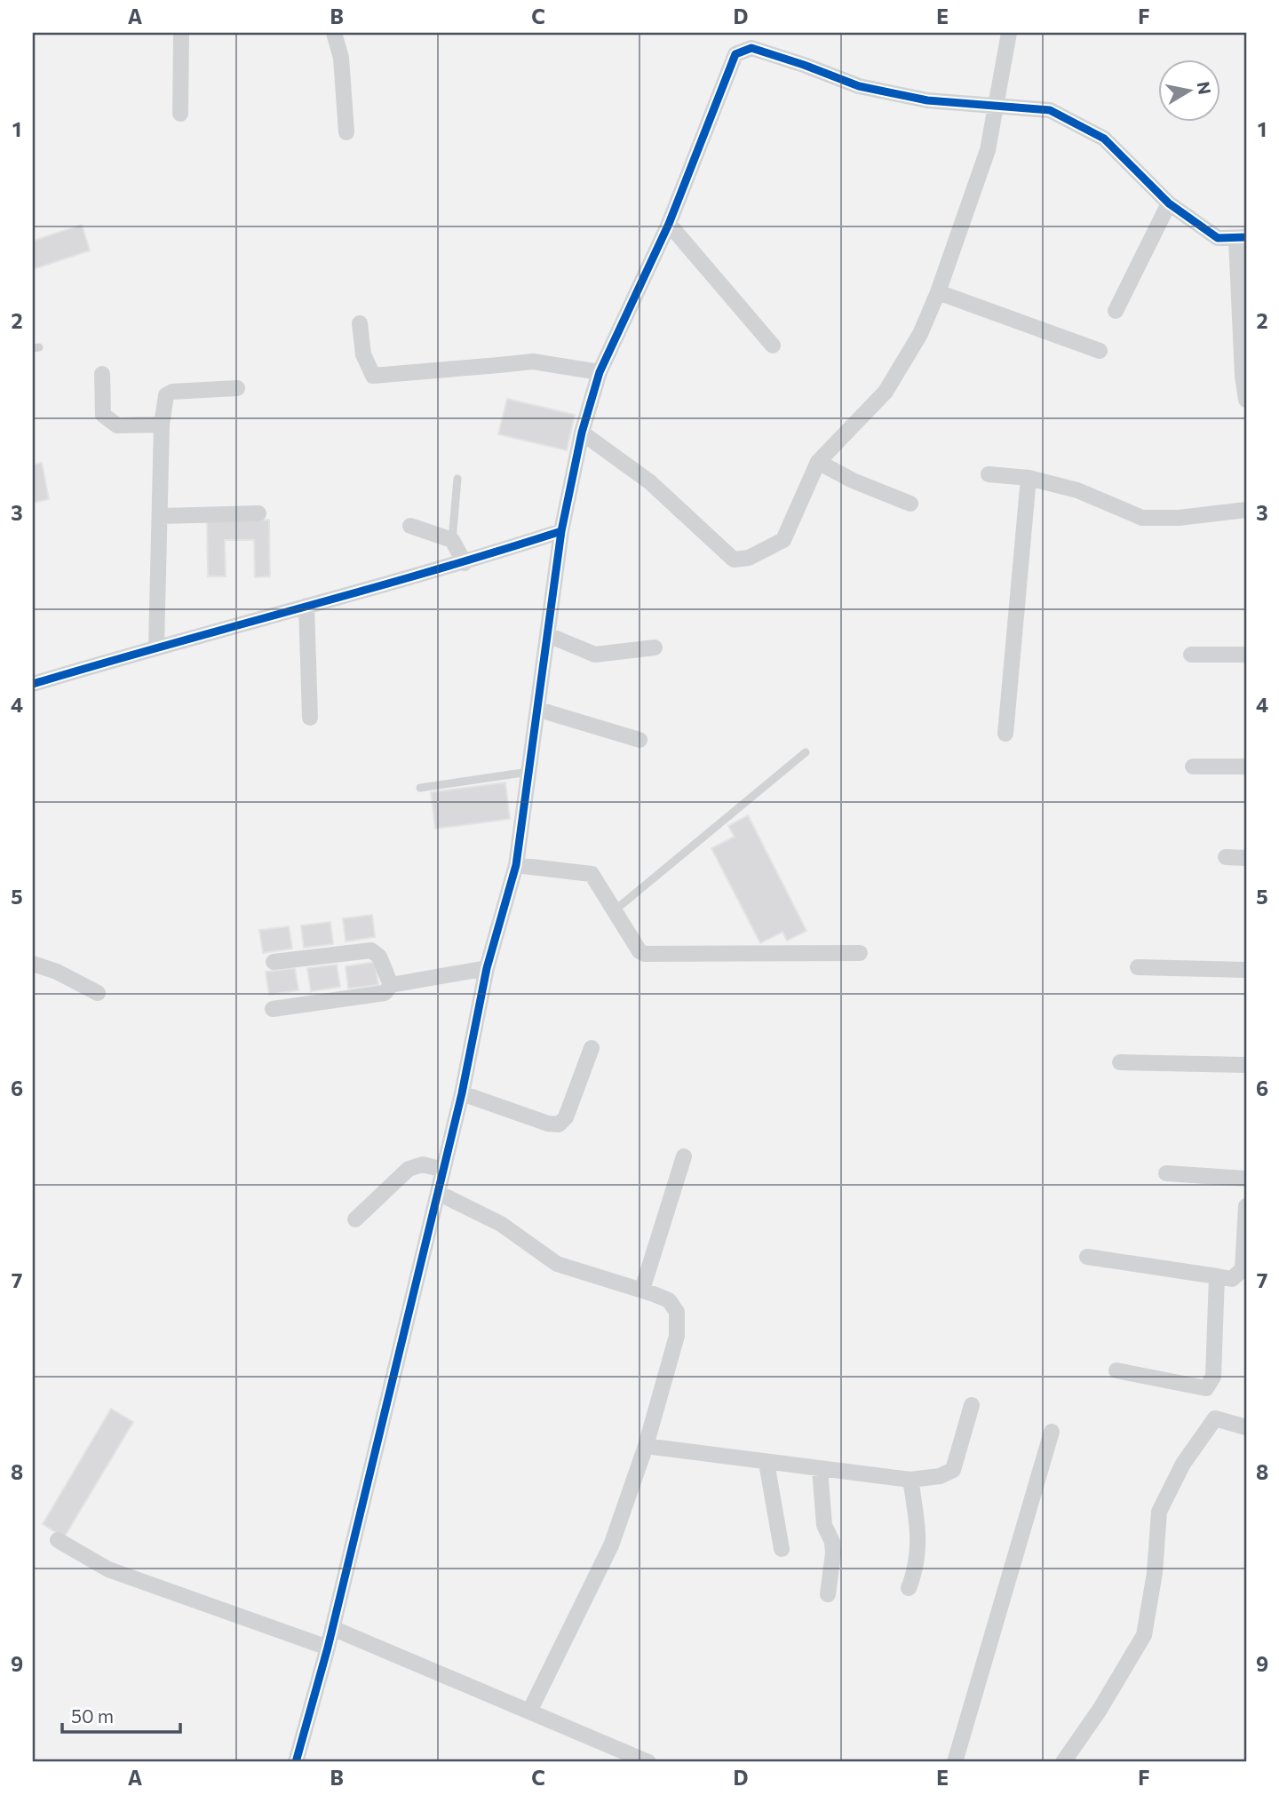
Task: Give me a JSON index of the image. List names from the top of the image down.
{
  "scale_bar": "50 m",
  "north": "right",
  "grid": {
    "columns": [
      "A",
      "B",
      "C",
      "D",
      "E",
      "F"
    ],
    "rows": [
      "1",
      "2",
      "3",
      "4",
      "5",
      "6",
      "7",
      "8",
      "9"
    ]
  }
}
